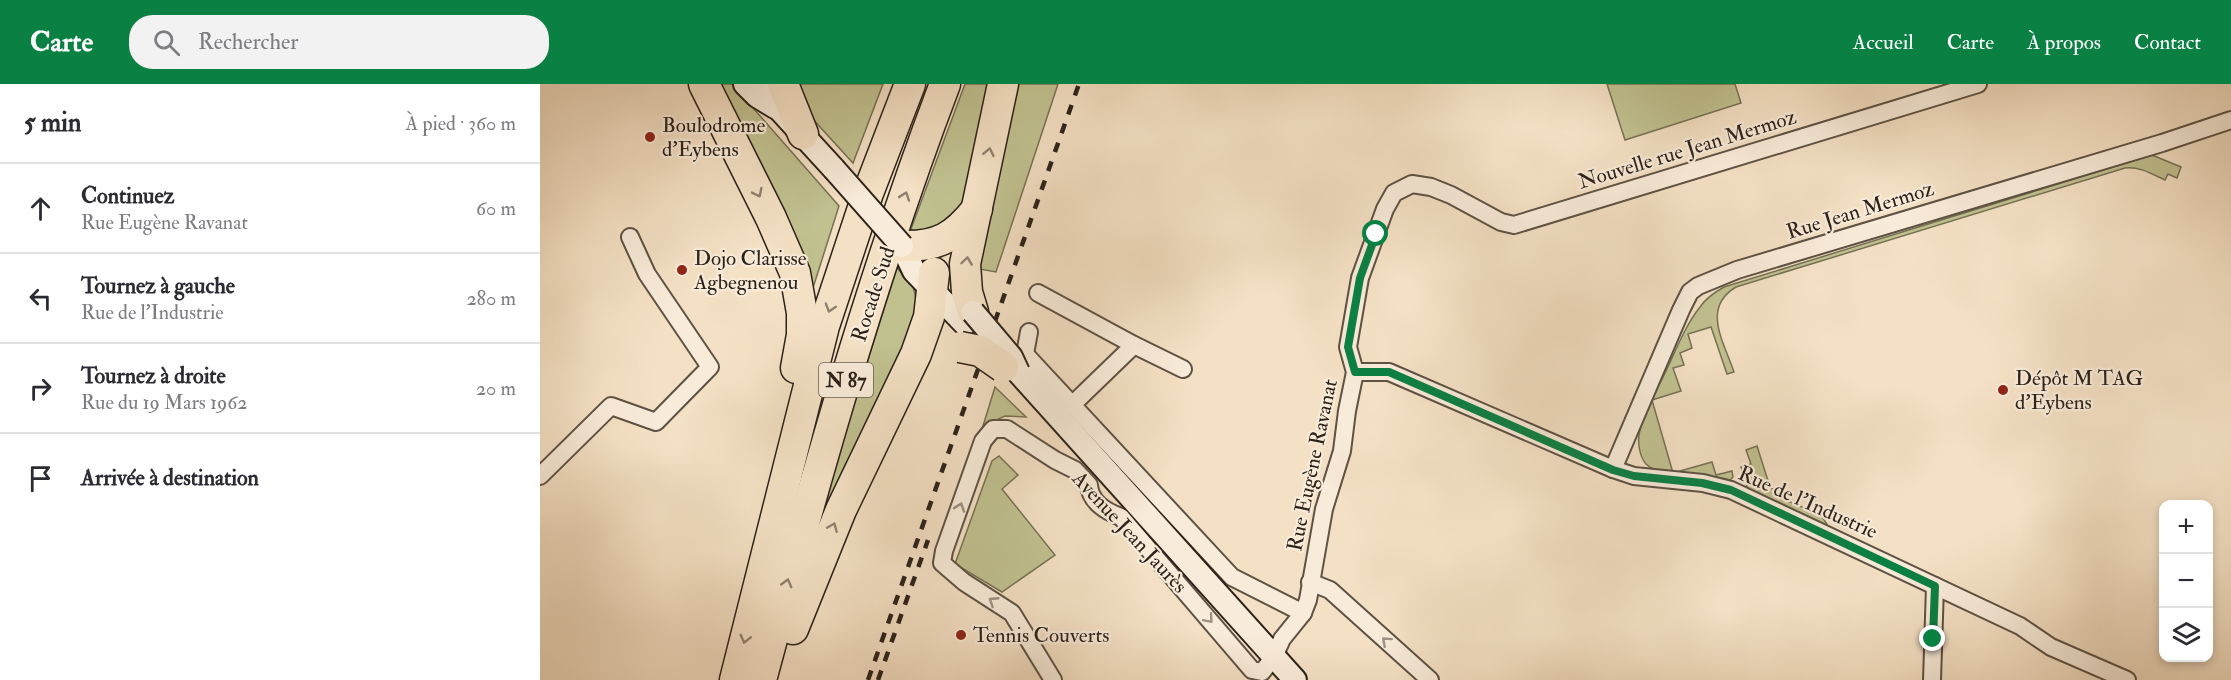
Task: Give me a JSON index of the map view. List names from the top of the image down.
{
  "streets": {
    "highway": ["Rocade Sud", "N 87"],
    "main road": ["Avenue Jean Jaurès"],
    "street": [
      "Nouvelle rue Jean Mermoz",
      "Rue Jean Mermoz",
      "Rue Eugène Ravanat",
      "Rue de l'Industrie"
    ]
  },
  "crossings": [
    ["Nouvelle rue Jean Mermoz", "Rue Eugène Ravanat"],
    ["Rue Jean Mermoz", "Rue de l'Industrie"],
    ["Rue Eugène Ravanat", "Rue de l'Industrie"],
    ["Rue Eugène Ravanat", "Avenue Jean Jaurès"]
  ],
  "places": [
    "Boulodrome d'Eybens",
    "Dojo Clarisse Agbegnenou",
    "Dépôt M TAG d'Eybens",
    "Tennis Couverts"
  ],
  "page": {
    "header": "Carte",
    "search": "Rechercher",
    "nav": [
      "Accueil",
      "Carte",
      "À propos",
      "Contact"
    ],
    "heading": ["5 min", "À pied · 360 m"],
    "list": [
      ["Continuez", "Rue Eugène Ravanat", "60 m"],
      ["Tournez à gauche", "Rue de l'Industrie", "280 m"],
      ["Tournez à droite", "Rue du 19 Mars 1962", "20 m"],
      "Arrivée à destination"
    ],
    "map_buttons": ["+", "−"]
  }
}
